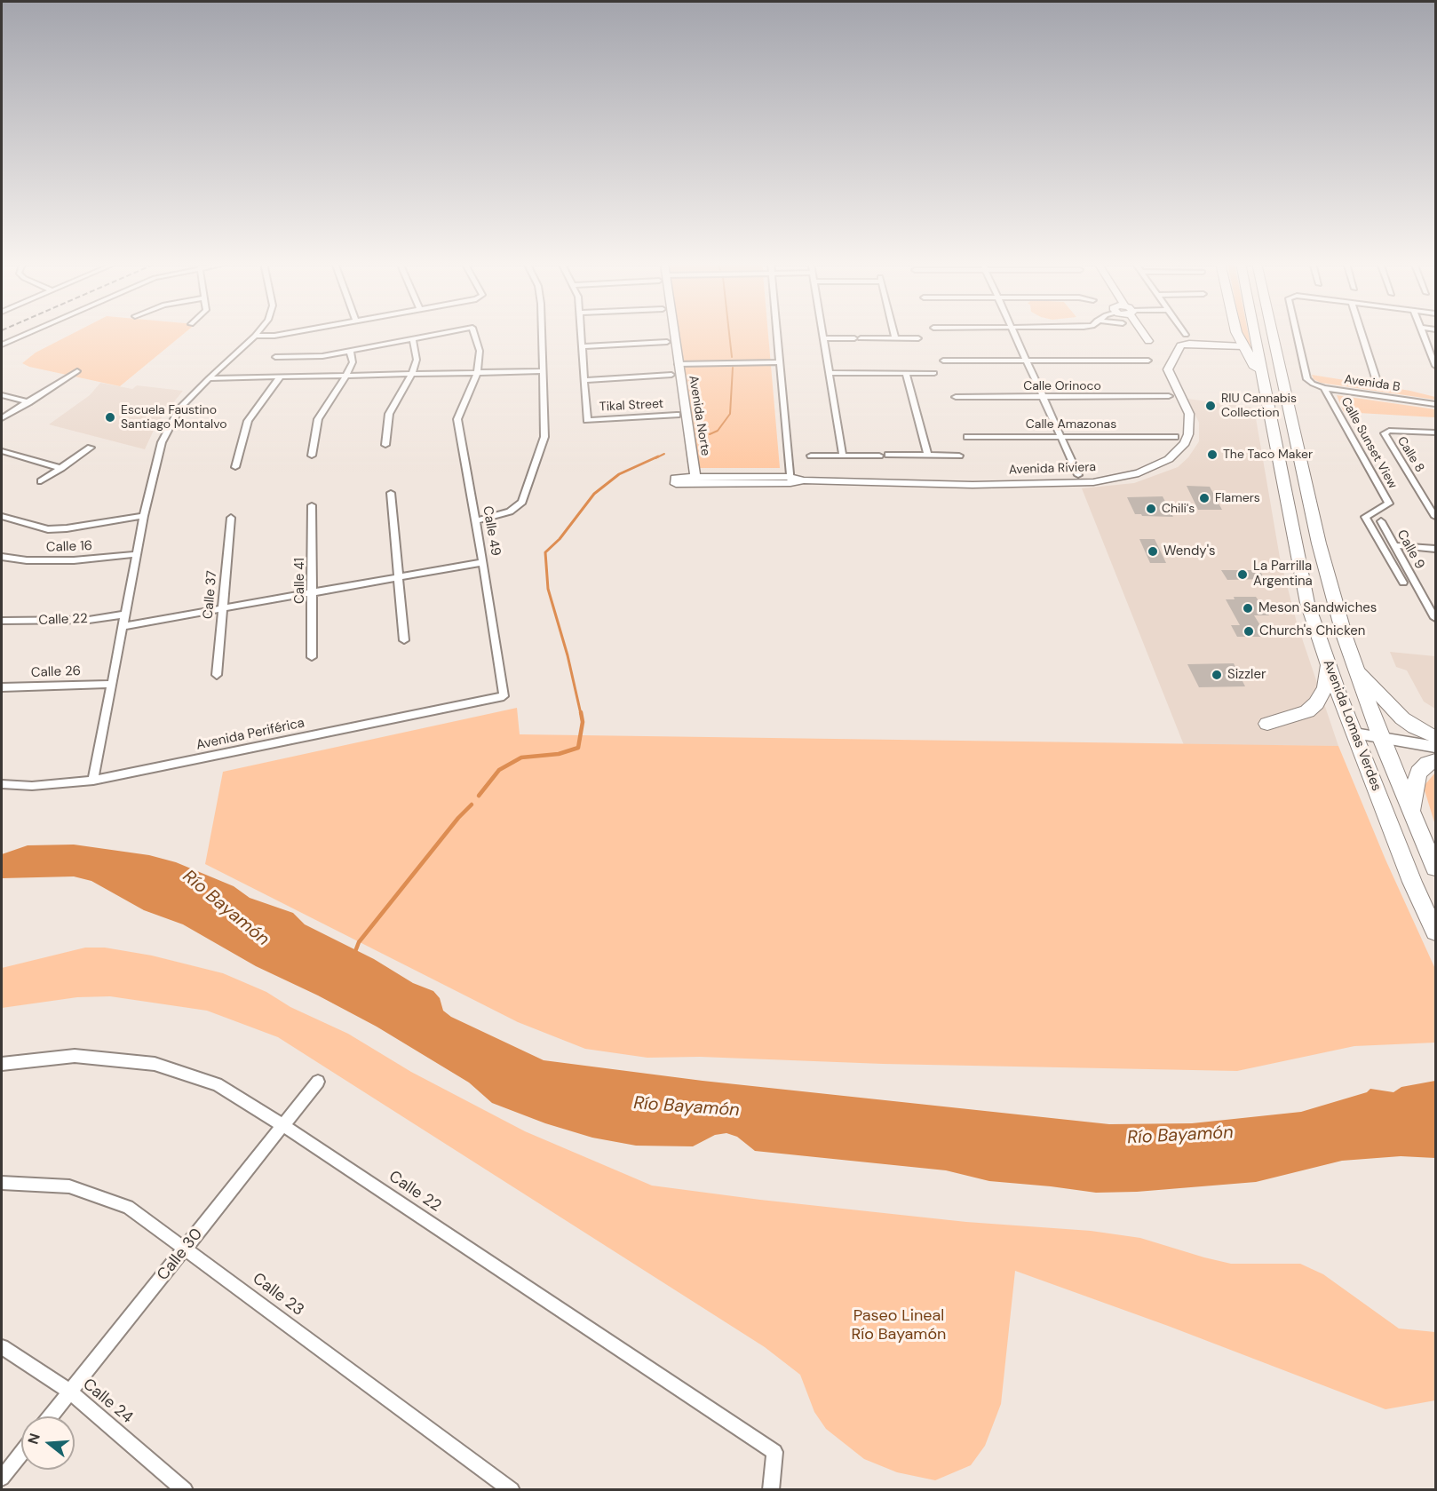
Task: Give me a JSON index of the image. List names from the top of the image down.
{
  "streets": {
    "highway": ["Avenida Lomas Verdes"],
    "street": [
      "Avenida B",
      "Calle Orinoco",
      "Tikal Street",
      "Avenida Norte",
      "Calle Amazonas",
      "Calle Sunset View",
      "Calle 8",
      "Avenida Riviera",
      "Calle 49",
      "Calle 16",
      "Calle 9",
      "Calle 41",
      "Calle 37",
      "Calle 22",
      "Calle 26",
      "Avenida Periférica",
      "Calle 30",
      "Calle 23",
      "Calle 24"
    ]
  },
  "crossings": [
    ["Avenida B", "Calle Sunset View"],
    ["Avenida Norte", "Avenida Riviera"],
    ["Calle 49", "Avenida Periférica"],
    ["Calle 22", "Calle 30"],
    ["Calle 30", "Calle 23"],
    ["Calle 30", "Calle 24"]
  ],
  "water": ["Río Bayamón"],
  "parks": ["Paseo Lineal Río Bayamón"],
  "places": [
    "RIU Cannabis Collection",
    "Escuela Faustino Santiago Montalvo",
    "The Taco Maker",
    "Flamers",
    "Chili's",
    "Wendy's",
    "La Parrilla Argentina",
    "Meson Sandwiches",
    "Church's Chicken",
    "Sizzler"
  ],
  "north": "left"
}
